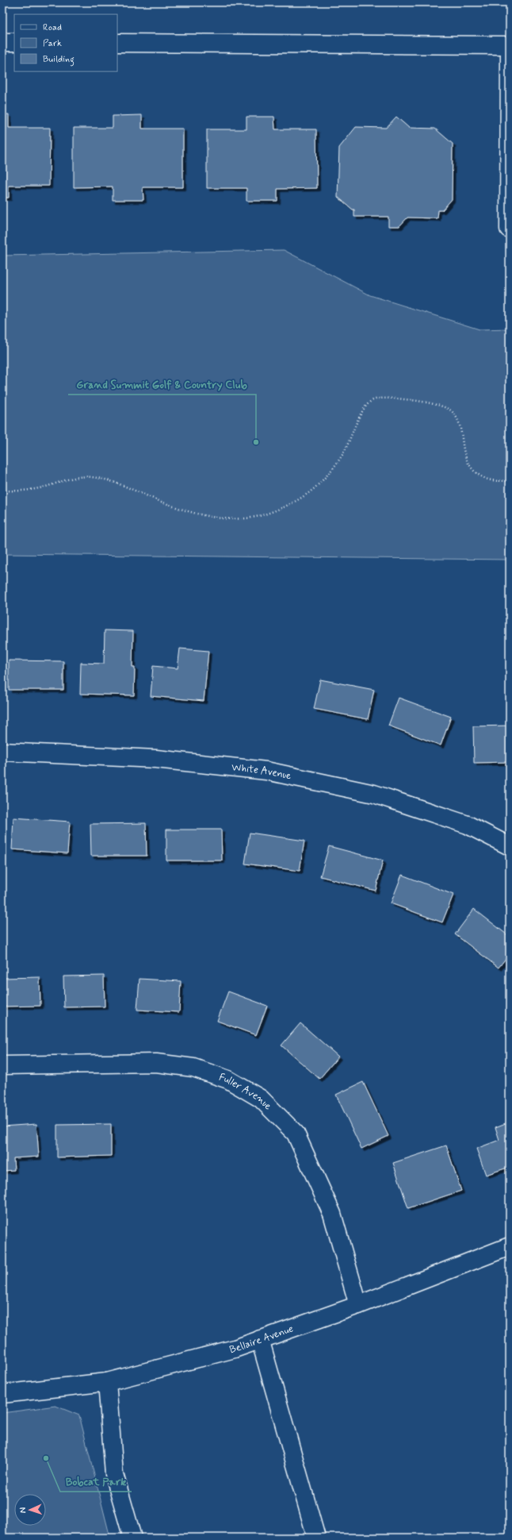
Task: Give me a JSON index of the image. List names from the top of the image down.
{
  "streets": {
    "street": ["White Avenue", "Fuller Avenue", "Bellaire Avenue"]
  },
  "crossings": [
    ["Fuller Avenue", "Bellaire Avenue"]
  ],
  "places": ["Grand Summit Golf & Country Club", "Bobcat Park"],
  "legend": ["Road", "Park", "Building"],
  "north": "left"
}
